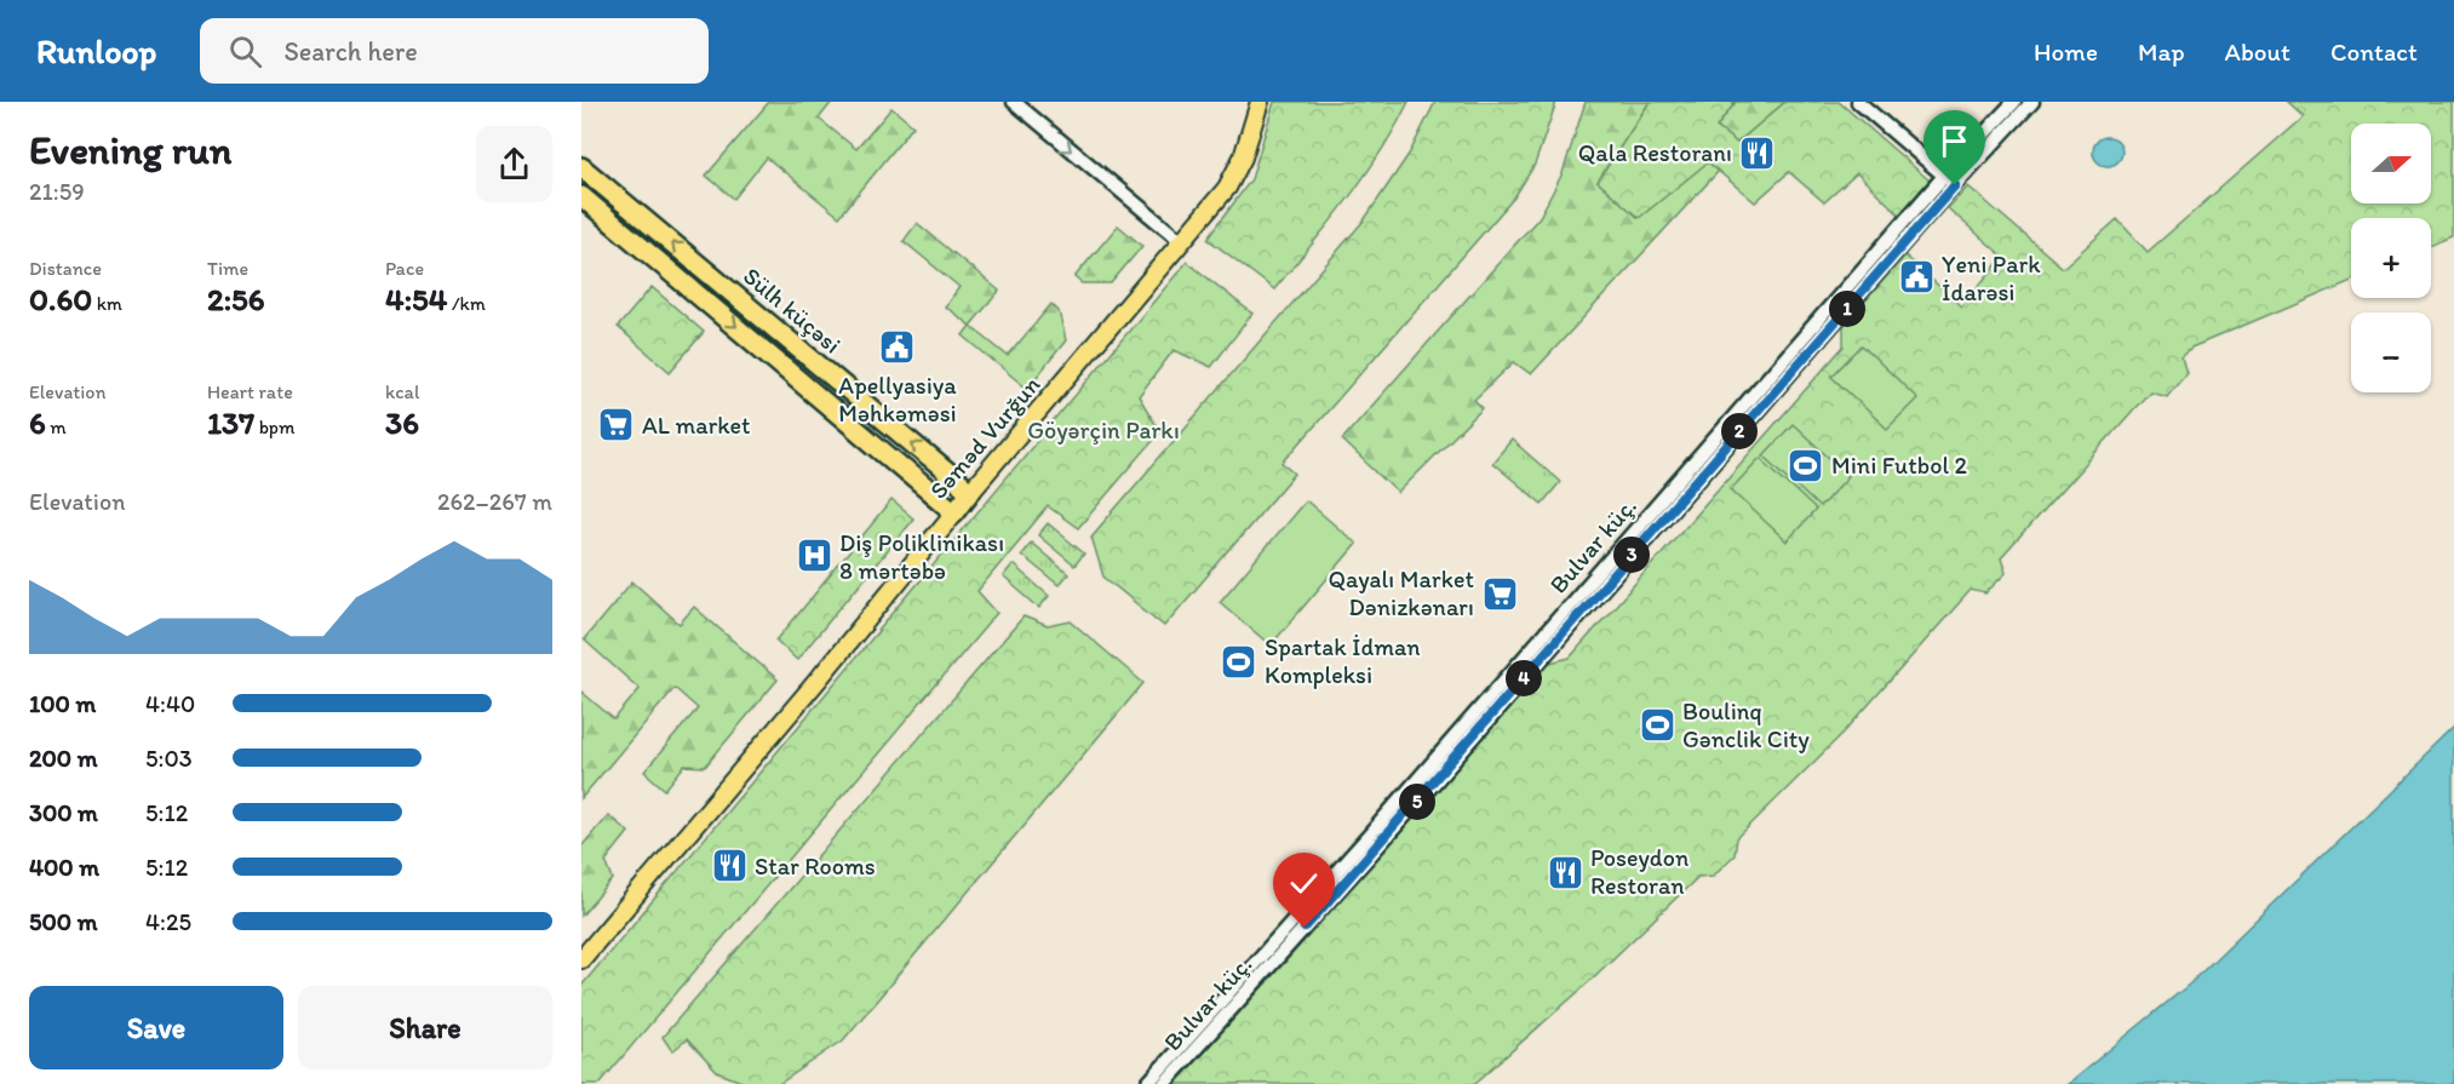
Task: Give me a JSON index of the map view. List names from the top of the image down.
{
  "streets": {
    "highway": ["Sülh küçəsi", "Səməd Vurğun"],
    "street": ["Bulvar küç."]
  },
  "crossings": [
    ["Sülh küçəsi", "Səməd Vurğun"]
  ],
  "parks": ["Göyərçin Parkı"],
  "places": {
    "restaurant": ["Qala Restoranı", "Star Rooms", "Poseydon Restoran"],
    "public building": ["Yeni Park İdarəsi", "Apellyasiya Məhkəməsi"],
    "supermarket": ["AL market", "Qayalı Market Dənizkənarı"],
    "sports": ["Mini Futbol 2", "Spartak İdman Kompleksi", "Boulinq Gənclik City"],
    "hospital": ["Diş Poliklinikası 8 mərtəbə"]
  },
  "north": "right",
  "page": {
    "header": "Runloop",
    "search": "Search here",
    "nav": [
      "Home",
      "Map",
      "About",
      "Contact"
    ],
    "heading": ["Evening run", "21:59"],
    "map_buttons": ["+", "−"],
    "stats": [
      ["Distance", "0.60 km"],
      ["Time", "2:56"],
      ["Pace", "4:54 /km"],
      ["Elevation", "6 m"],
      ["Heart rate", "137 bpm"],
      ["kcal", "36"]
    ],
    "pins": [
      "1",
      "2",
      "3",
      "4",
      "5"
    ],
    "chart": ["Elevation", "262–267 m"],
    "list": [
      {
        "name": "100 m",
        "note": "4:40"
      },
      {
        "name": "200 m",
        "note": "5:03"
      },
      {
        "name": "300 m",
        "note": "5:12"
      },
      {
        "name": "400 m",
        "note": "5:12"
      },
      {
        "name": "500 m",
        "note": "4:25"
      }
    ],
    "buttons": ["Save", "Share"]
  }
}
